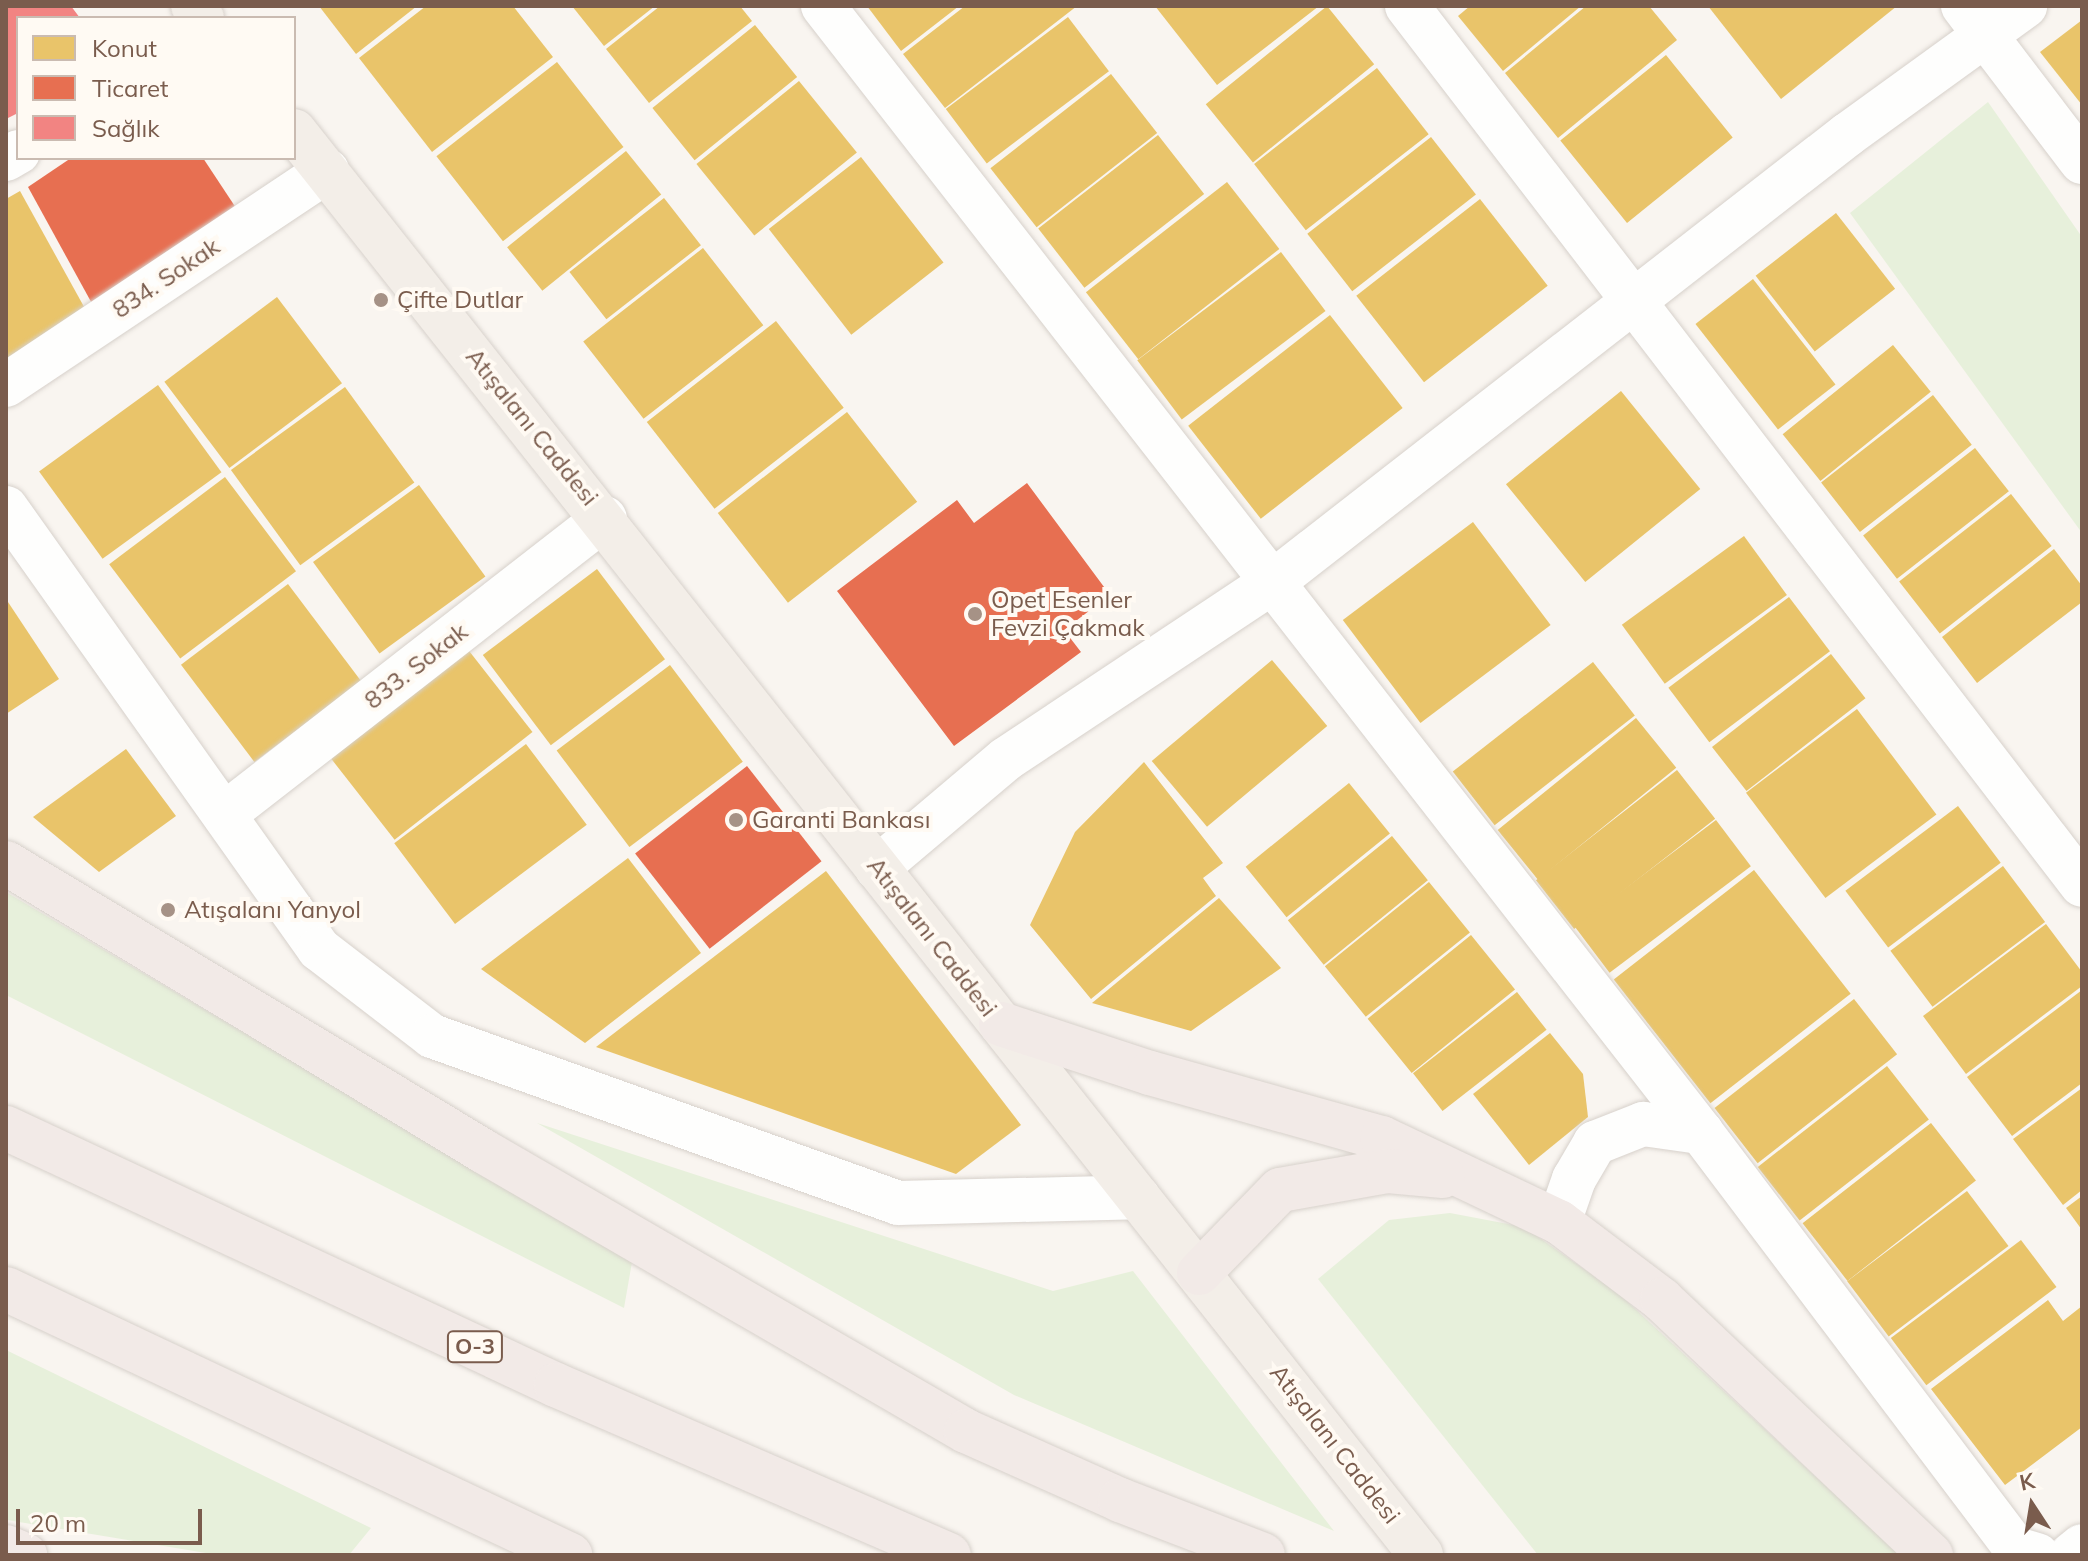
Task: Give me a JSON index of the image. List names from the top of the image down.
{
  "streets": {
    "highway": ["O-3"],
    "main road": ["Atışalanı Caddesi"],
    "street": ["834. Sokak", "833. Sokak"]
  },
  "crossings": [
    ["834. Sokak", "Atışalanı Caddesi"],
    ["Atışalanı Caddesi", "833. Sokak"]
  ],
  "places": [
    "Çifte Dutlar",
    "Opet Esenler Fevzi Çakmak",
    "Garanti Bankası",
    "Atışalanı Yanyol"
  ],
  "legend": ["Konut", "Ticaret", "Sağlık"],
  "scale_bar": "20 m",
  "north": "top"
}
